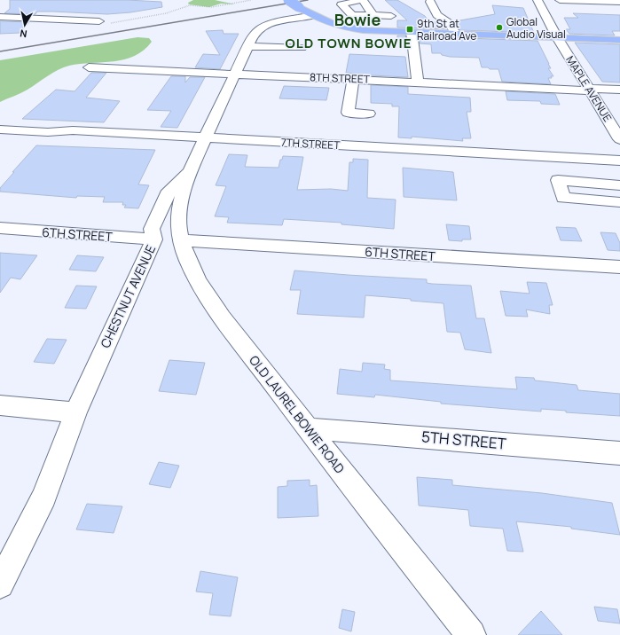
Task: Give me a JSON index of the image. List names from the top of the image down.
{
  "streets": {
    "street": [
      "8TH STREET",
      "MAPLE AVENUE",
      "7TH STREET",
      "6TH STREET",
      "CHESTNUT AVENUE",
      "OLD LAUREL BOWIE ROAD",
      "5TH STREET"
    ]
  },
  "crossings": [
    ["8TH STREET", "MAPLE AVENUE"],
    ["8TH STREET", "CHESTNUT AVENUE"],
    ["7TH STREET", "CHESTNUT AVENUE"],
    ["6TH STREET", "CHESTNUT AVENUE"],
    ["6TH STREET", "OLD LAUREL BOWIE ROAD"],
    ["CHESTNUT AVENUE", "OLD LAUREL BOWIE ROAD"],
    ["OLD LAUREL BOWIE ROAD", "5TH STREET"]
  ],
  "districts": ["Bowie", "OLD TOWN BOWIE"],
  "places": {
    "other": ["Global Audio Visual"],
    "transit": ["9th St at Railroad Ave"]
  },
  "north": "bottom"
}
